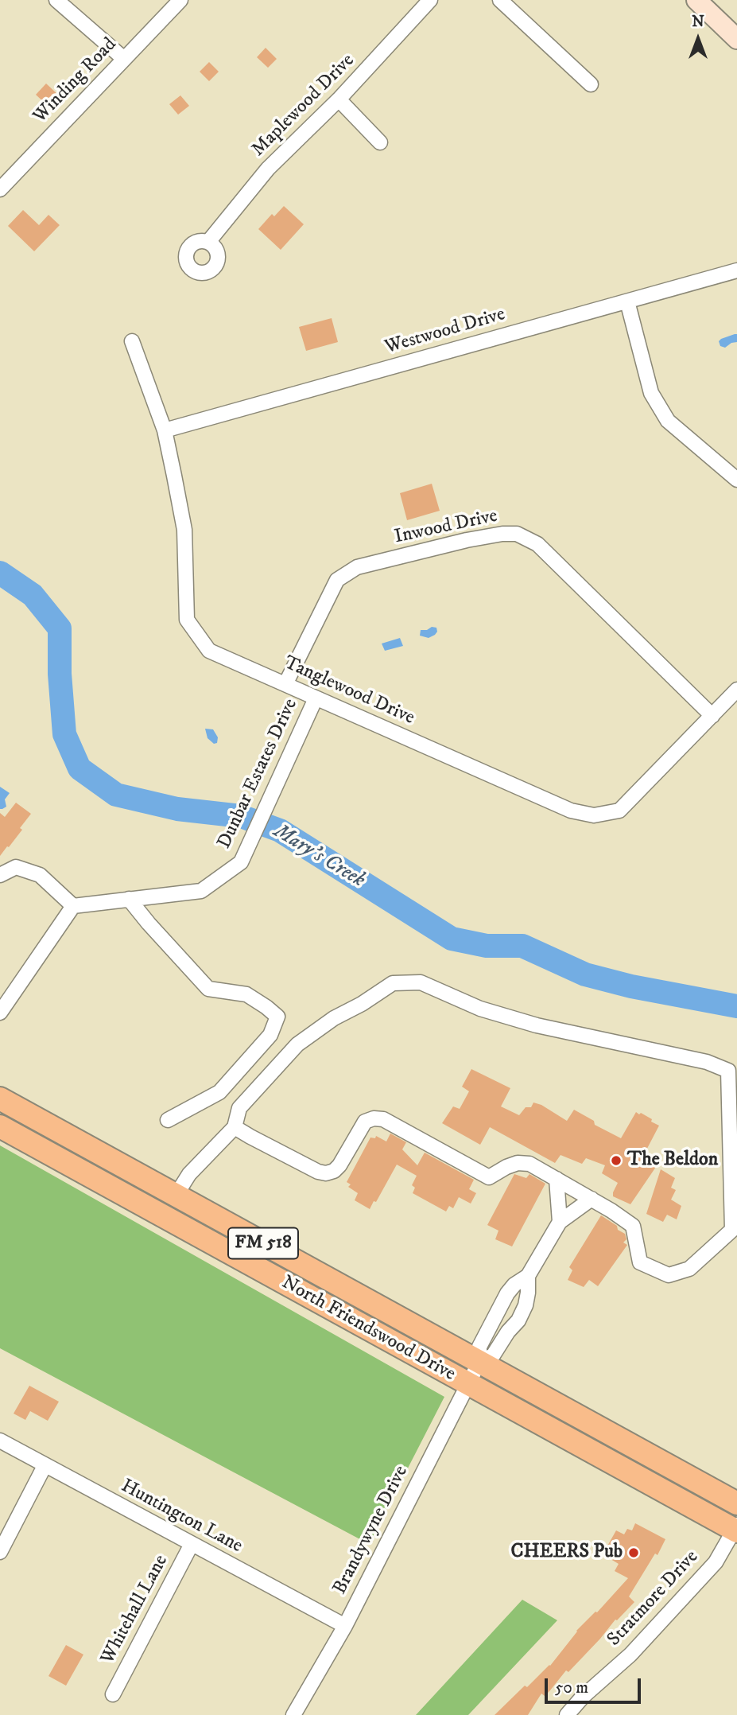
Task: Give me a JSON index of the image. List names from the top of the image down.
{
  "streets": {
    "main road": ["FM 518", "North Friendswood Drive"],
    "street": [
      "Winding Road",
      "Maplewood Drive",
      "Westwood Drive",
      "Inwood Drive",
      "Tanglewood Drive",
      "Dunbar Estates Drive",
      "Huntington Lane",
      "Brandywyne Drive",
      "Stratmore Drive",
      "Whitehall Lane"
    ]
  },
  "crossings": [
    ["Westwood Drive", "Tanglewood Drive"],
    ["Inwood Drive", "Tanglewood Drive"],
    ["Tanglewood Drive", "Dunbar Estates Drive"],
    ["North Friendswood Drive", "Brandywyne Drive"],
    ["North Friendswood Drive", "Stratmore Drive"],
    ["Huntington Lane", "Brandywyne Drive"],
    ["Huntington Lane", "Whitehall Lane"]
  ],
  "water": ["Mary's Creek"],
  "places": ["The Beldon", "CHEERS Pub"],
  "scale_bar": "50 m",
  "north": "top"
}
